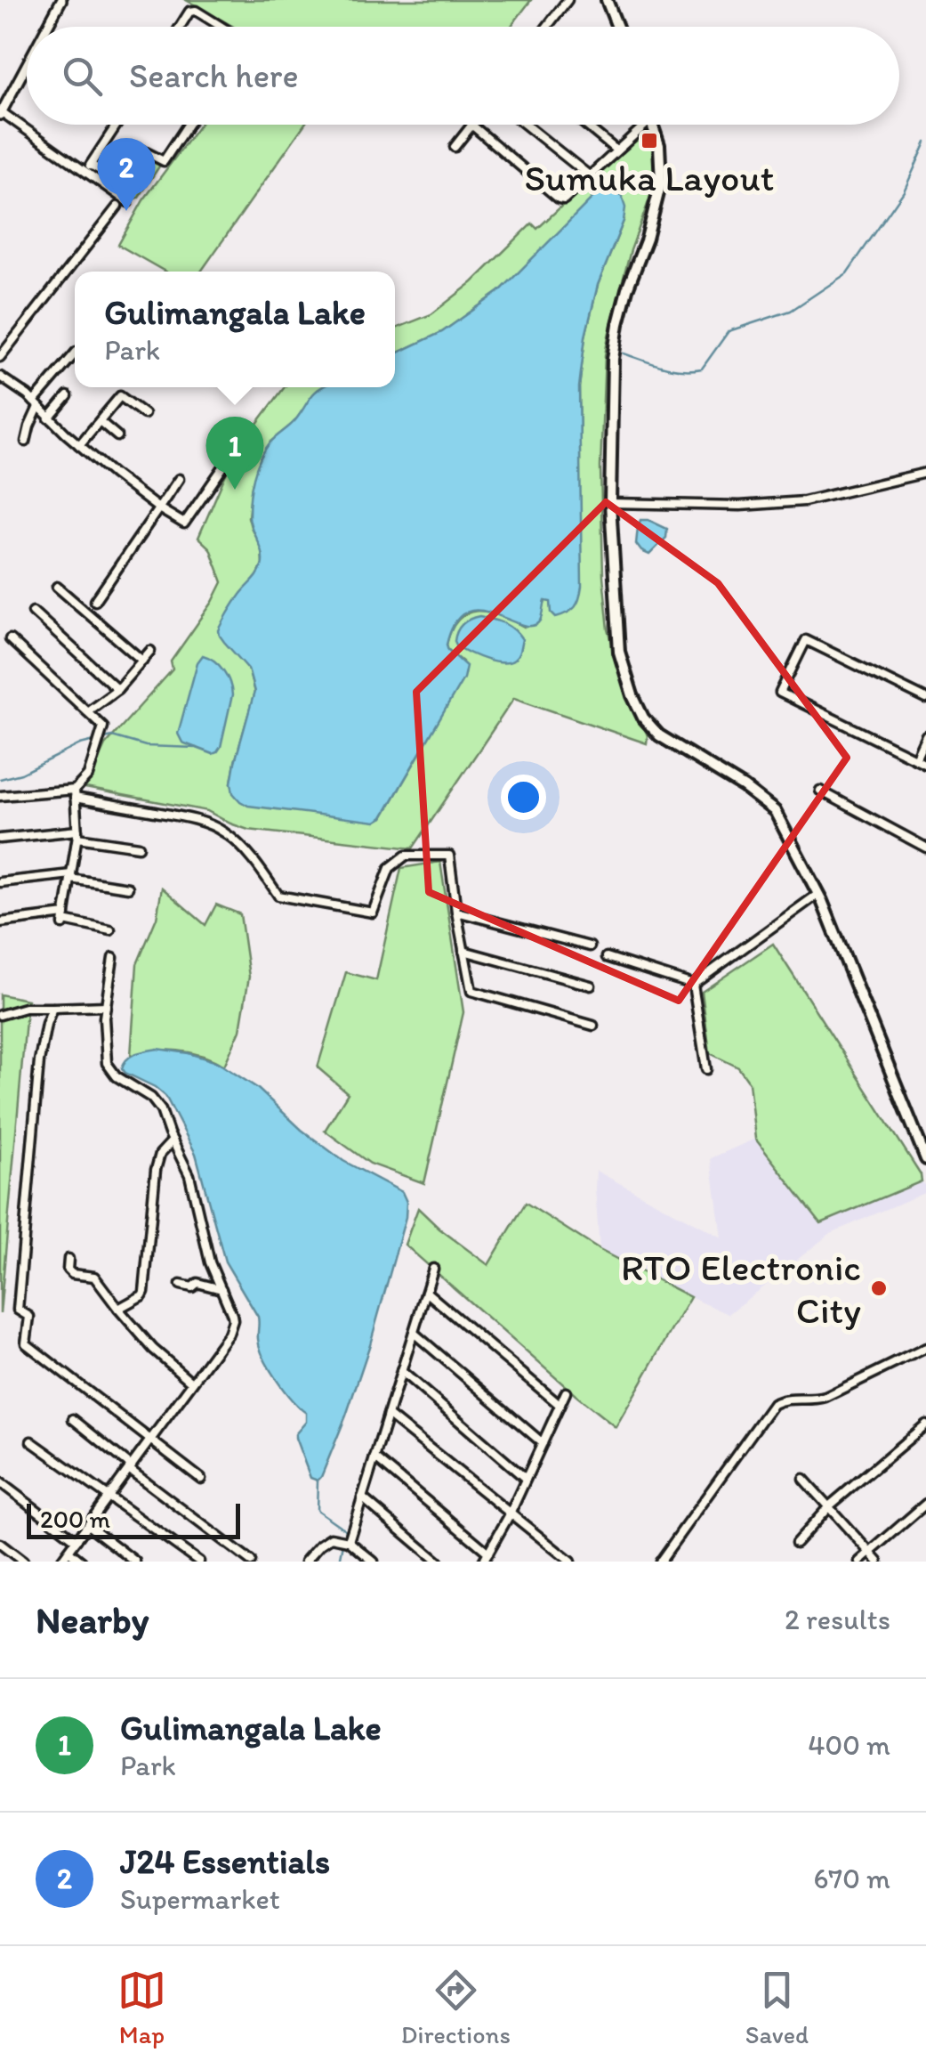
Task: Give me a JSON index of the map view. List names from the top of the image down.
{
  "places": {
    "transit": ["Sumuka Layout"],
    "other": ["RTO Electronic City"]
  },
  "scale_bar": "200 m",
  "page": {
    "search": "Search here",
    "pins": ["2", "1"],
    "popup": ["Gulimangala Lake", "Park"],
    "scale": "200 m",
    "heading": ["Nearby", "2 results"],
    "list": [
      {
        "mark": "1",
        "name": "Gulimangala Lake",
        "note": "Park",
        "value": "400 m"
      },
      {
        "mark": "2",
        "name": "J24 Essentials",
        "note": "Supermarket",
        "value": "670 m"
      }
    ],
    "nav": ["Map", "Directions", "Saved"]
  }
}
